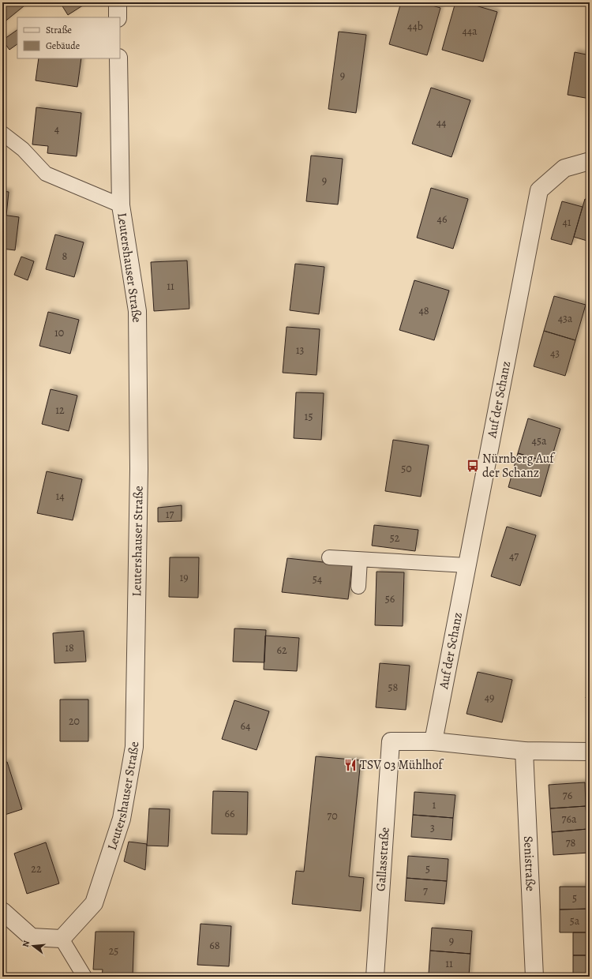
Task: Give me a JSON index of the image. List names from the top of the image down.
{
  "streets": {
    "street": [
      "Leutershauser Straße",
      "Auf der Schanz",
      "Gallasstraße",
      "Senistraße"
    ]
  },
  "crossings": [
    ["Auf der Schanz", "Gallasstraße"]
  ],
  "places": {
    "bus stop": ["Nürnberg Auf der Schanz"],
    "restaurant": ["TSV 03 Mühlhof"]
  },
  "house_numbers": [
    "44b",
    "44a",
    "9",
    "44",
    "4",
    "9",
    "46",
    "41",
    "8",
    "11",
    "48",
    "43a",
    "10",
    "13",
    "43",
    "12",
    "15",
    "45a",
    "50",
    "14",
    "17",
    "52",
    "47",
    "19",
    "54",
    "56",
    "18",
    "62",
    "58",
    "49",
    "20",
    "64",
    "76",
    "1",
    "66",
    "70",
    "76a",
    "3",
    "78",
    "22",
    "5",
    "7",
    "5",
    "5a",
    "9",
    "68",
    "25",
    "11"
  ],
  "legend": ["Straße", "Gebäude"],
  "north": "left"
}
